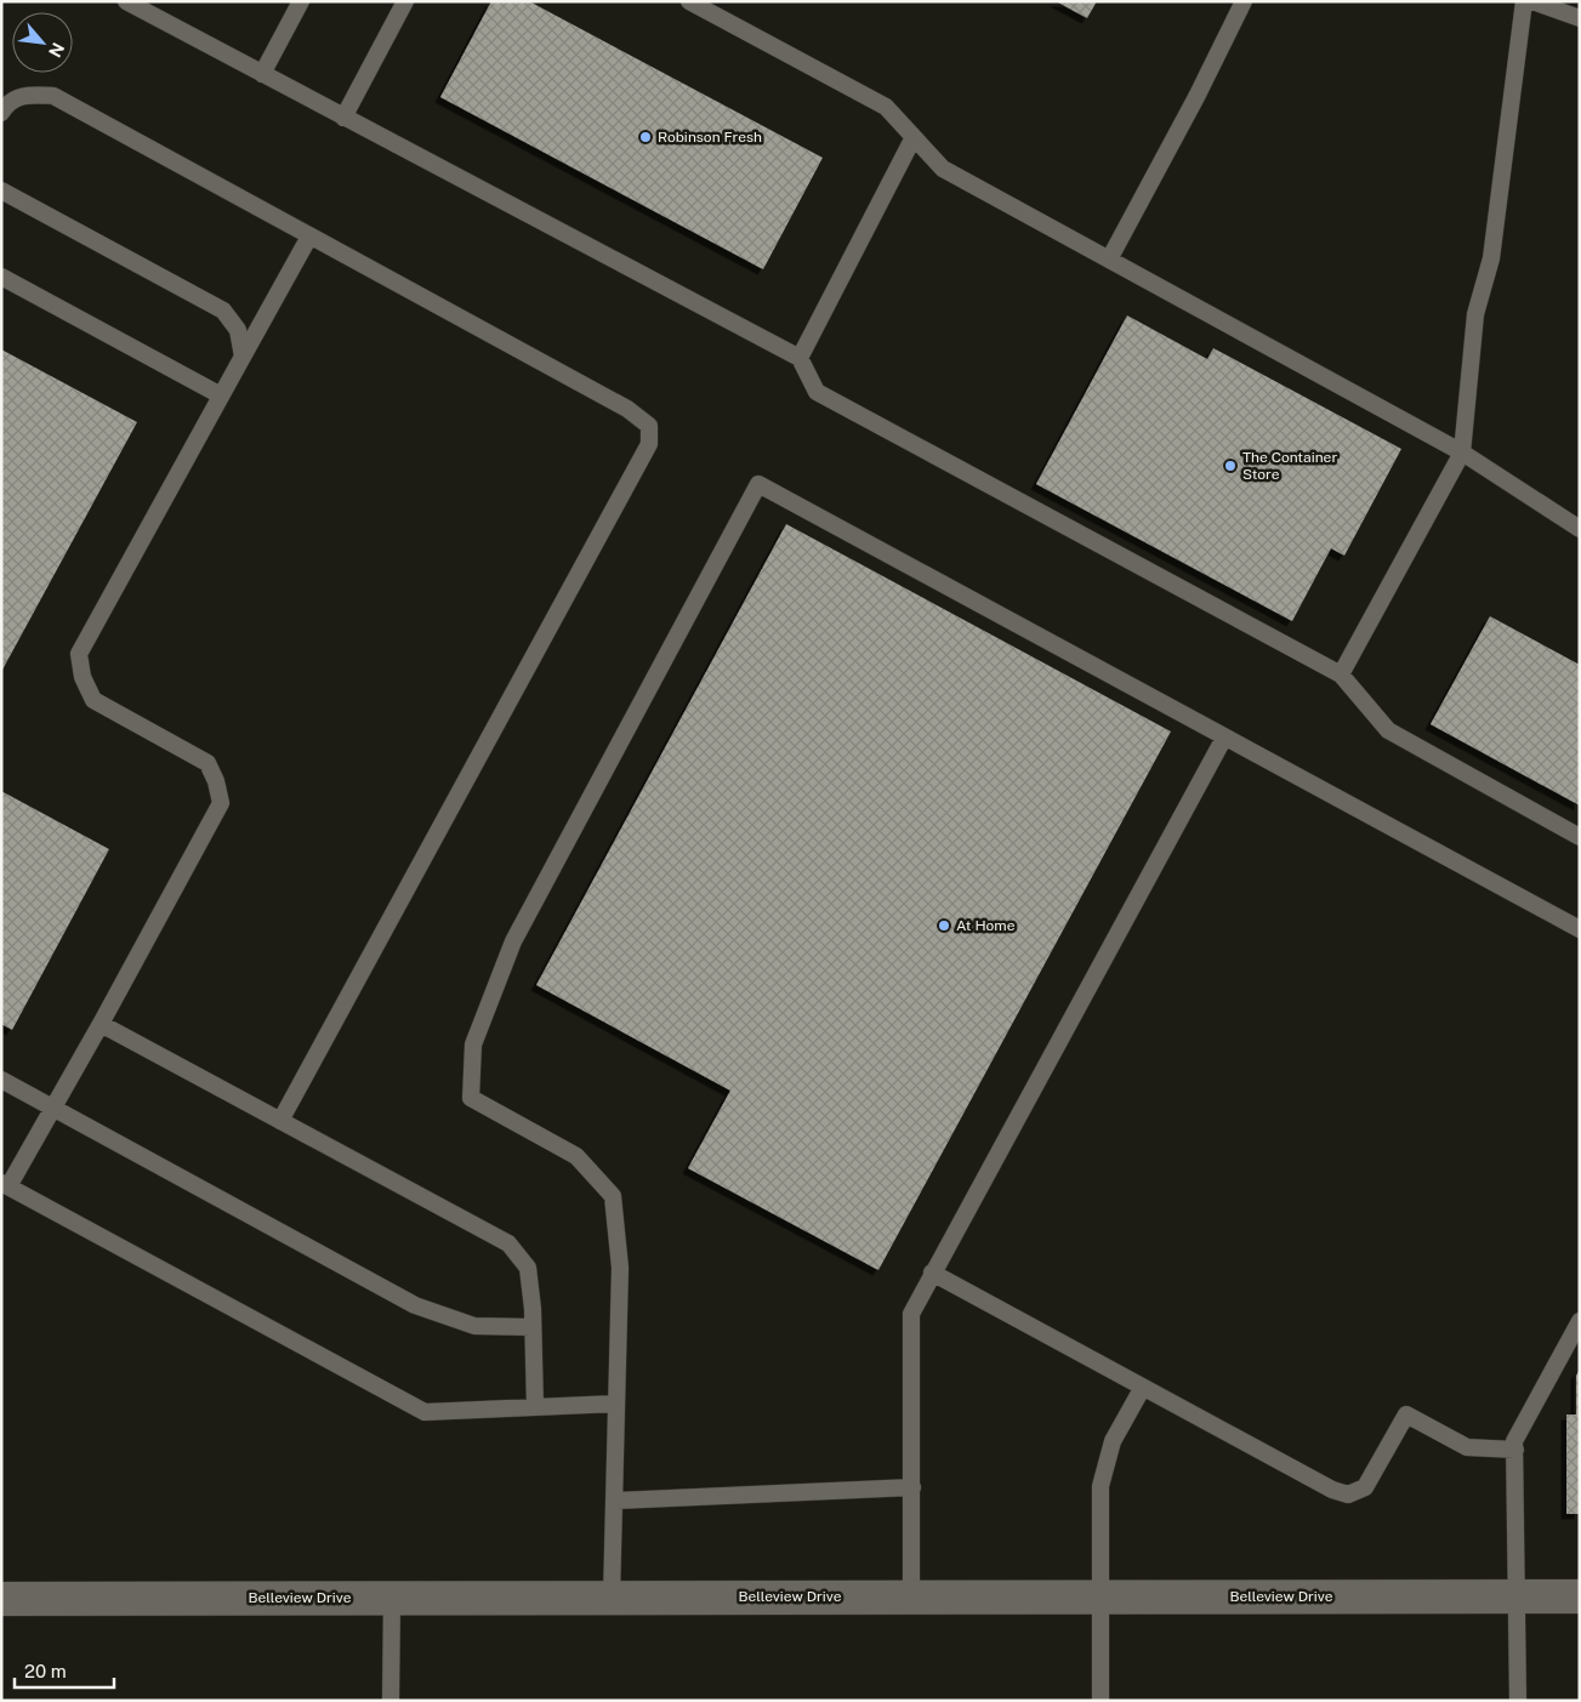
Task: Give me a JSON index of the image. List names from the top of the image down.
{
  "streets": {
    "street": ["Belleview Drive"]
  },
  "places": ["Robinson Fresh", "The Container Store", "At Home"],
  "scale_bar": "20 m",
  "north": "bottom right"
}
